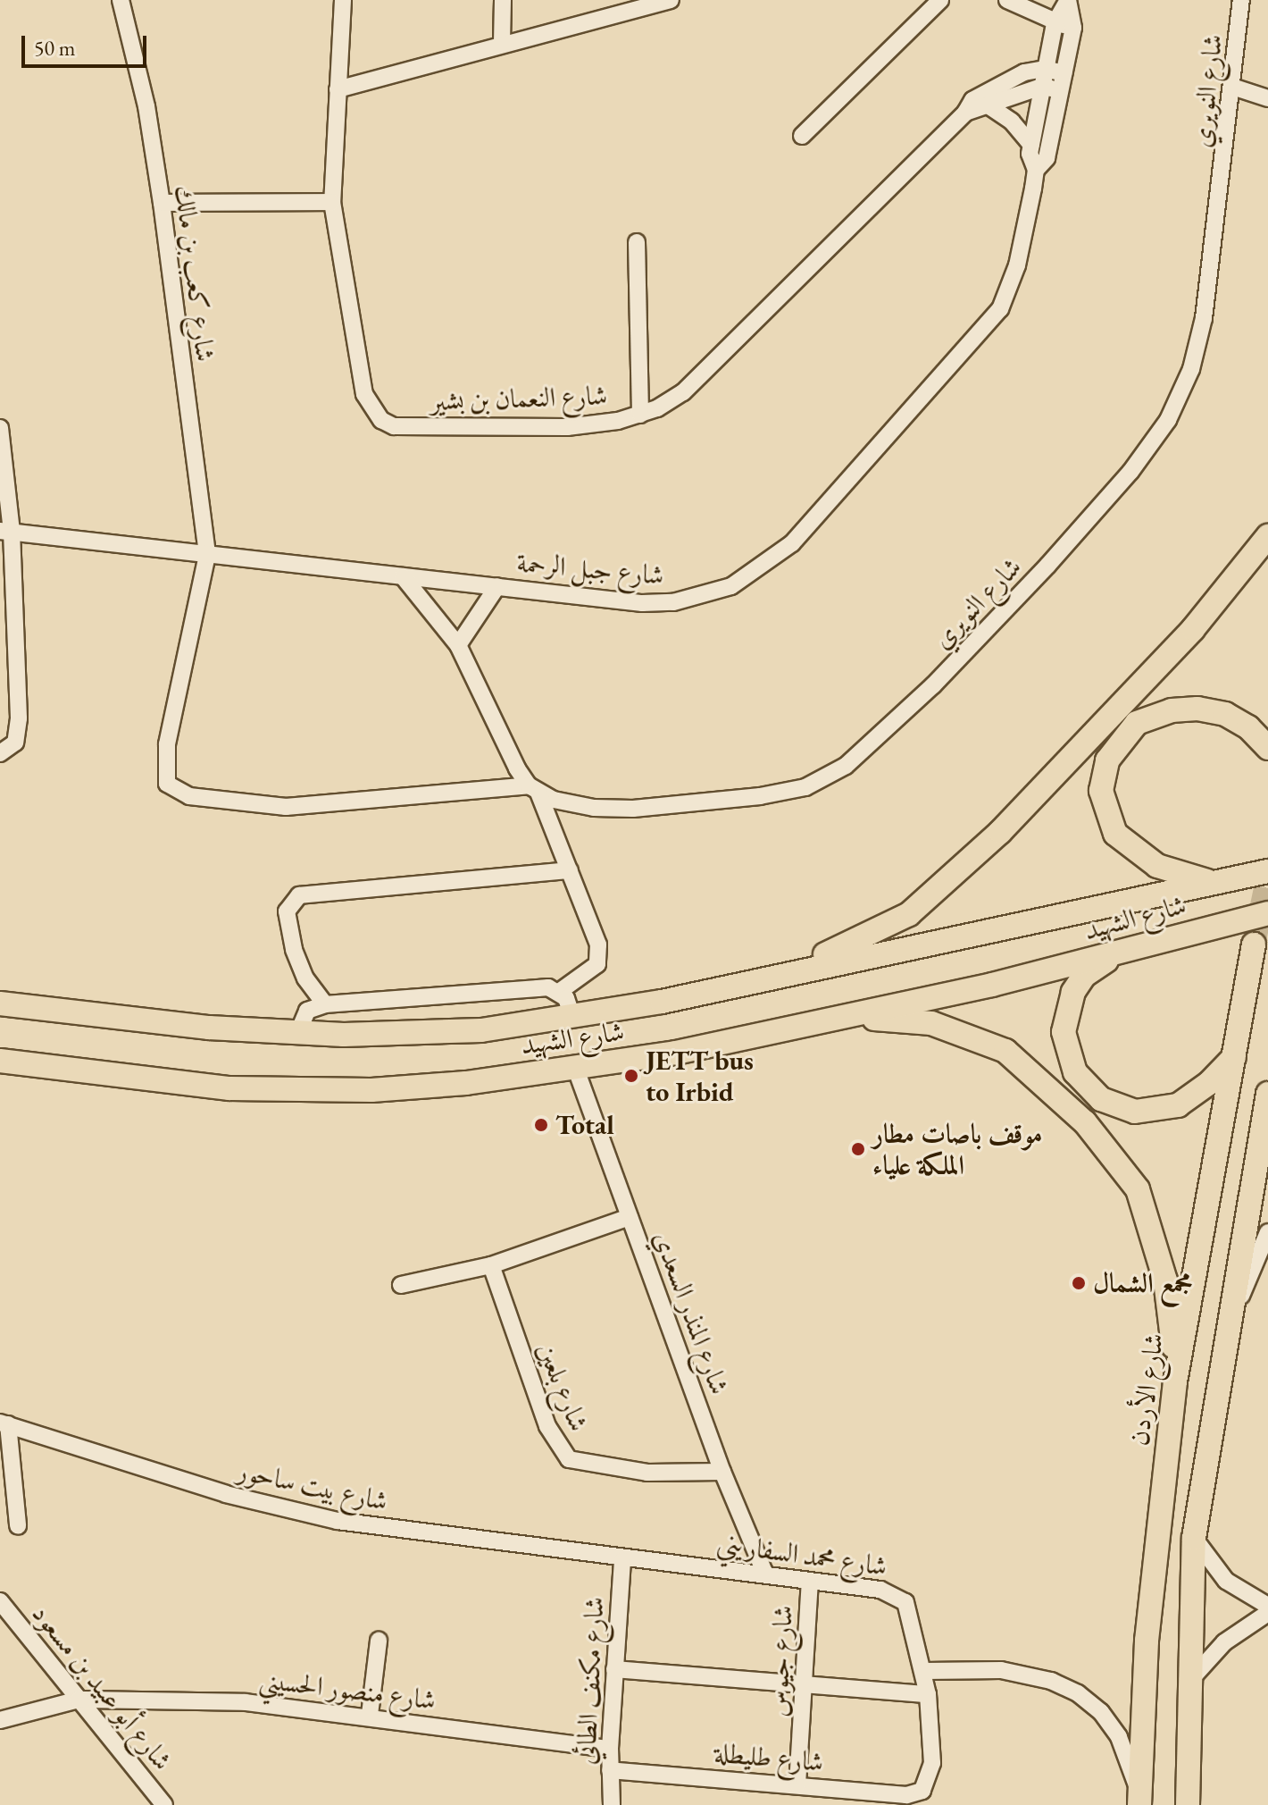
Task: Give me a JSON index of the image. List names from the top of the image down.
{
  "streets": {
    "highway": ["شارع الشهيد", "شارع الأردن"],
    "street": [
      "شارع النويري",
      "شارع كعب بن مالك",
      "شارع النعمان بن بشير",
      "شارع جبل الرحمة",
      "شارع المنذر السعدي",
      "شارع بلعين",
      "شارع بيت ساحور",
      "شارع محمد السفاريني",
      "شارع جيوس",
      "شارع مكنف الطائي",
      "شارع أبو عبيد بن مسعود",
      "شارع منصور الحسيني",
      "شارع طليطلة"
    ]
  },
  "crossings": [
    ["شارع النويري", "شارع كعب بن مالك"],
    ["شارع كعب بن مالك", "شارع جبل الرحمة"],
    ["شارع النعمان بن بشير", "شارع جبل الرحمة"],
    ["شارع الشهيد", "شارع المنذر السعدي"],
    ["شارع المنذر السعدي", "شارع بلعين"],
    ["شارع المنذر السعدي", "شارع محمد السفاريني"],
    ["شارع بيت ساحور", "شارع محمد السفاريني"],
    ["شارع بيت ساحور", "شارع مكنف الطائي"],
    ["شارع محمد السفاريني", "شارع جيوس"],
    ["شارع محمد السفاريني", "شارع مكنف الطائي"],
    ["شارع محمد السفاريني", "شارع طليطلة"],
    ["شارع جيوس", "شارع طليطلة"],
    ["شارع مكنف الطائي", "شارع منصور الحسيني"],
    ["شارع مكنف الطائي", "شارع طليطلة"],
    ["شارع أبو عبيد بن مسعود", "شارع منصور الحسيني"]
  ],
  "places": [
    "JETT bus to Irbid",
    "Total",
    "موقف باصات مطار الملكة علياء",
    "مجمع الشمال"
  ],
  "scale_bar": "50 m"
}
